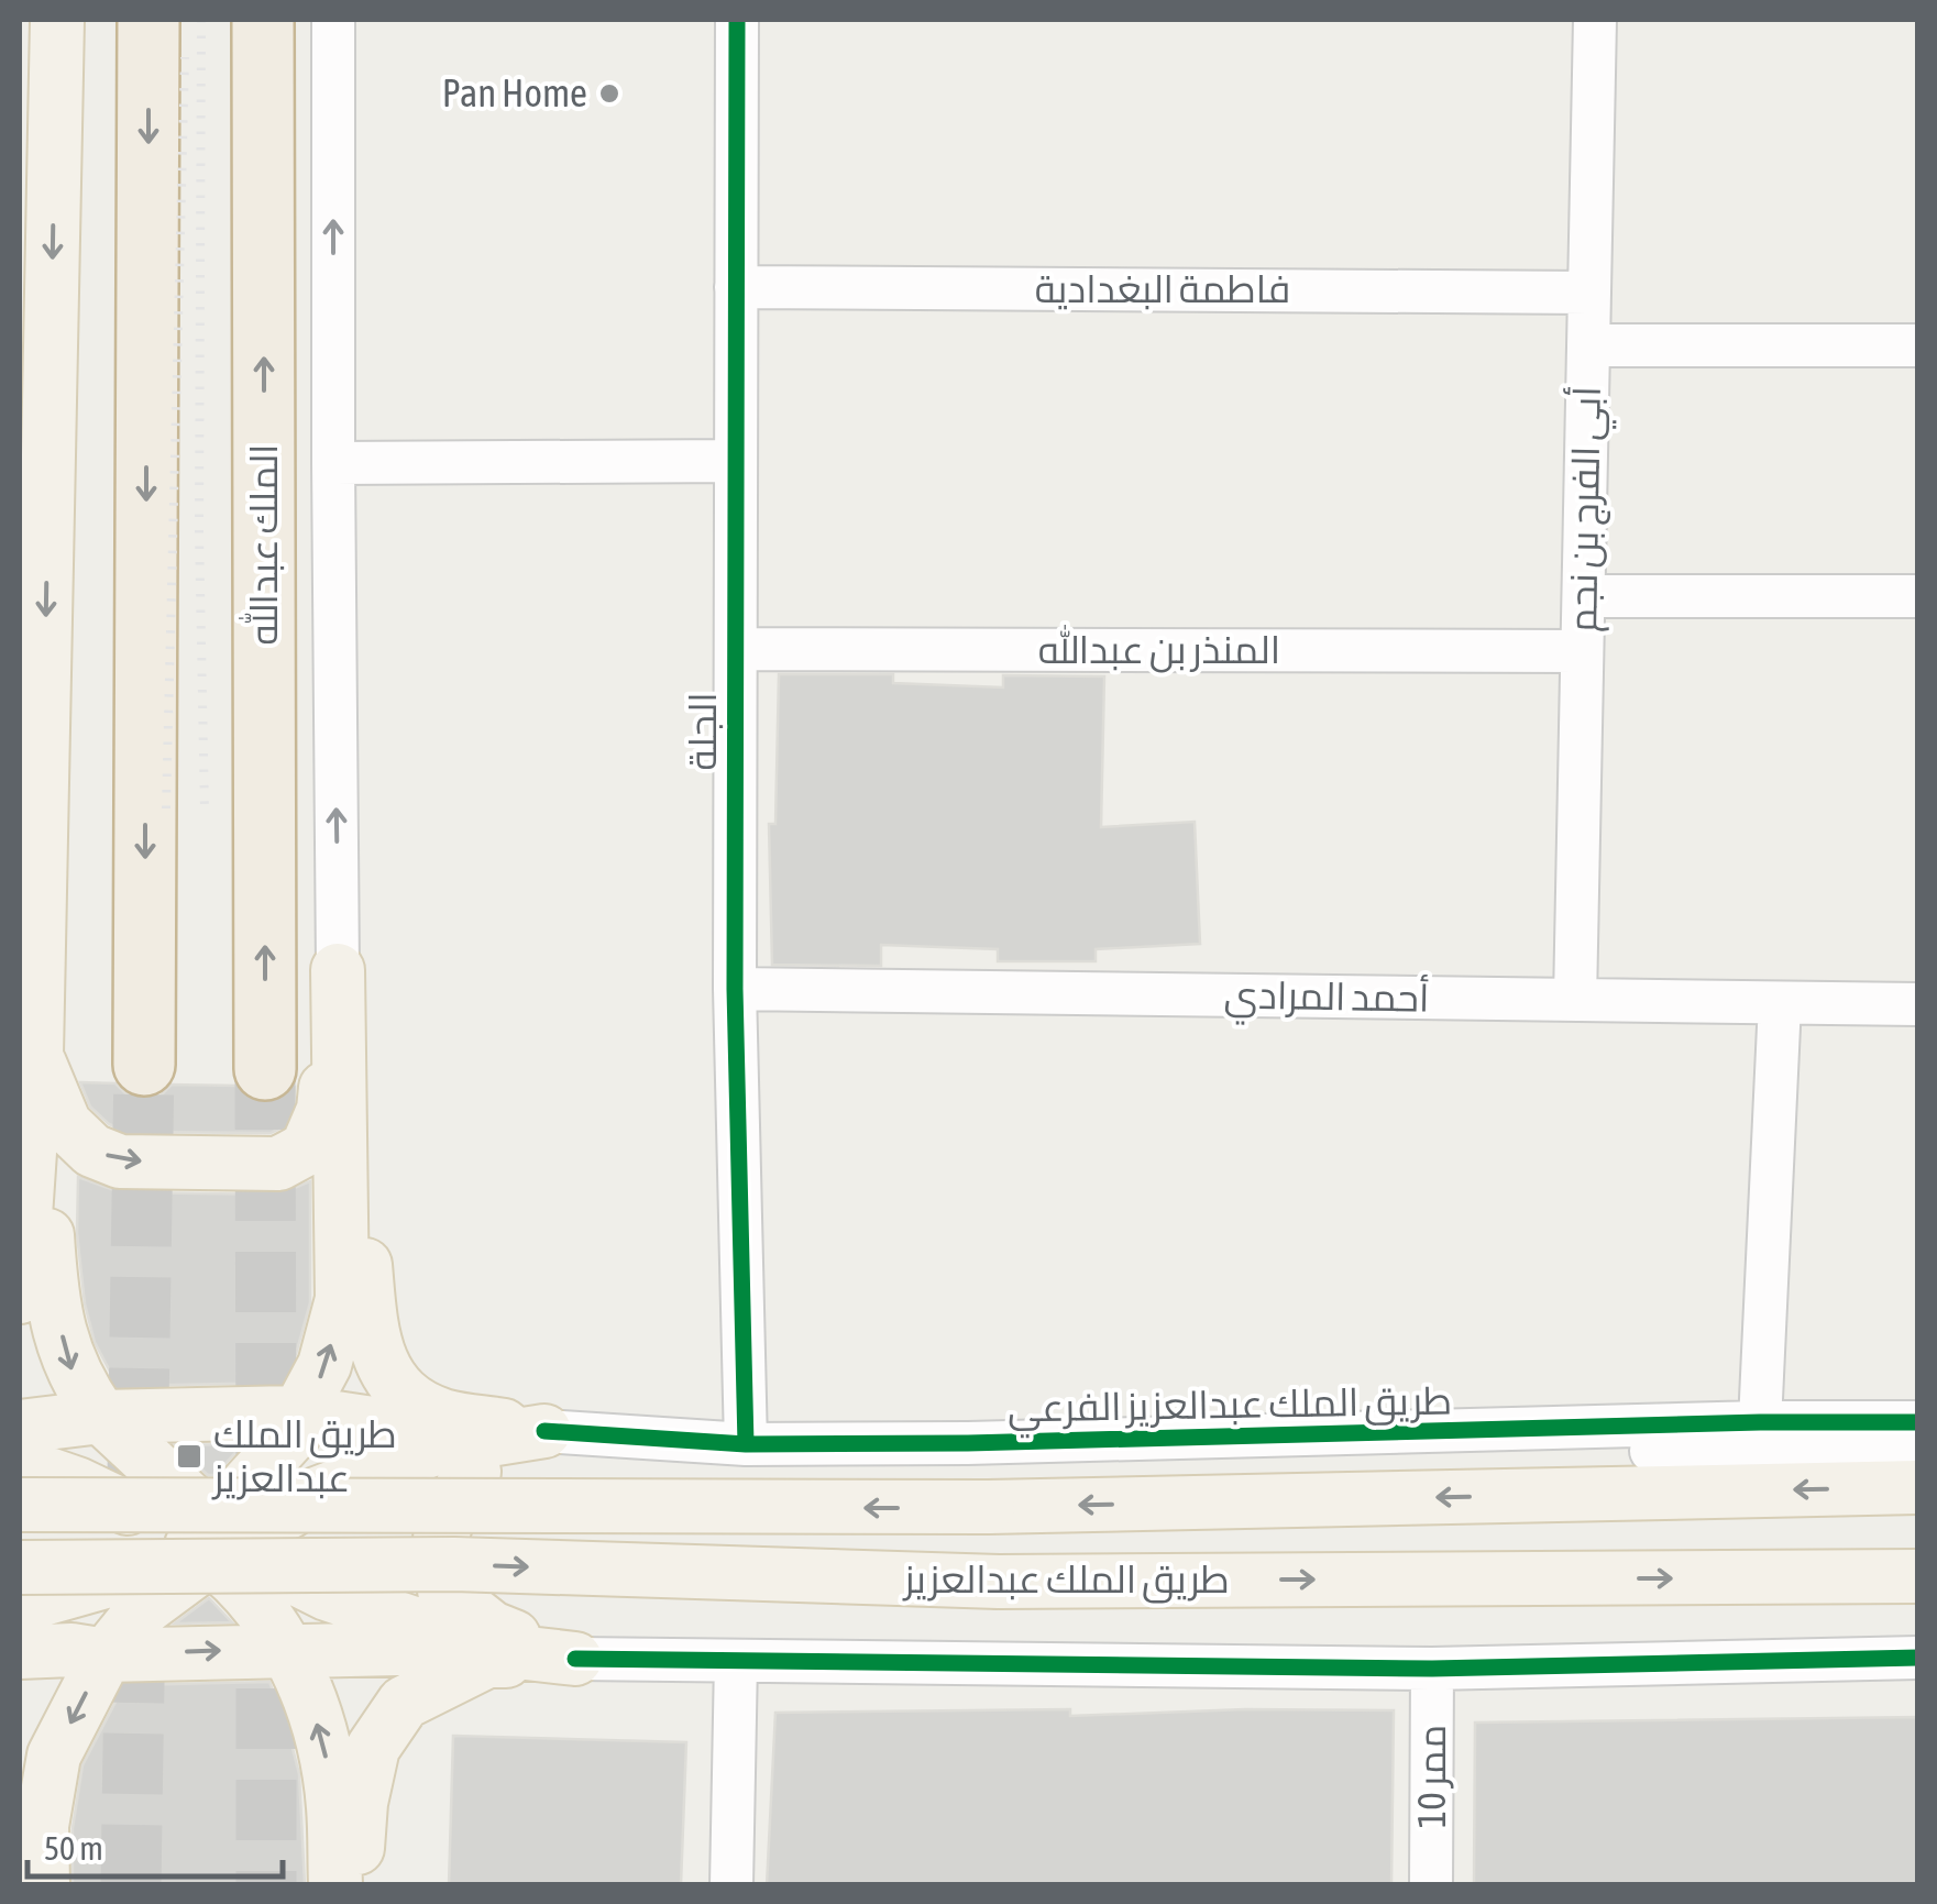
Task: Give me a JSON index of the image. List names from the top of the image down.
{
  "streets": {
    "highway": ["الملك عبدالله"],
    "main road": ["طريق الملك عبدالعزيز"],
    "street": [
      "فاطمة البغدادية",
      "أبي الفرج بن نجم",
      "المنذر بن عبدالله",
      "الجلة",
      "أحمد المرادي",
      "طريق الملك عبدالعزيز الفرعي",
      "ممر 10"
    ]
  },
  "crossings": [
    ["فاطمة البغدادية", "أبي الفرج بن نجم"],
    ["فاطمة البغدادية", "الجلة"],
    ["أبي الفرج بن نجم", "المنذر بن عبدالله"],
    ["أبي الفرج بن نجم", "أحمد المرادي"],
    ["المنذر بن عبدالله", "الجلة"],
    ["الجلة", "أحمد المرادي"],
    ["الجلة", "طريق الملك عبدالعزيز الفرعي"]
  ],
  "places": {
    "other": ["Pan Home"],
    "transit": ["طريق الملك عبدالعزيز"]
  },
  "scale_bar": "50 m"
}
